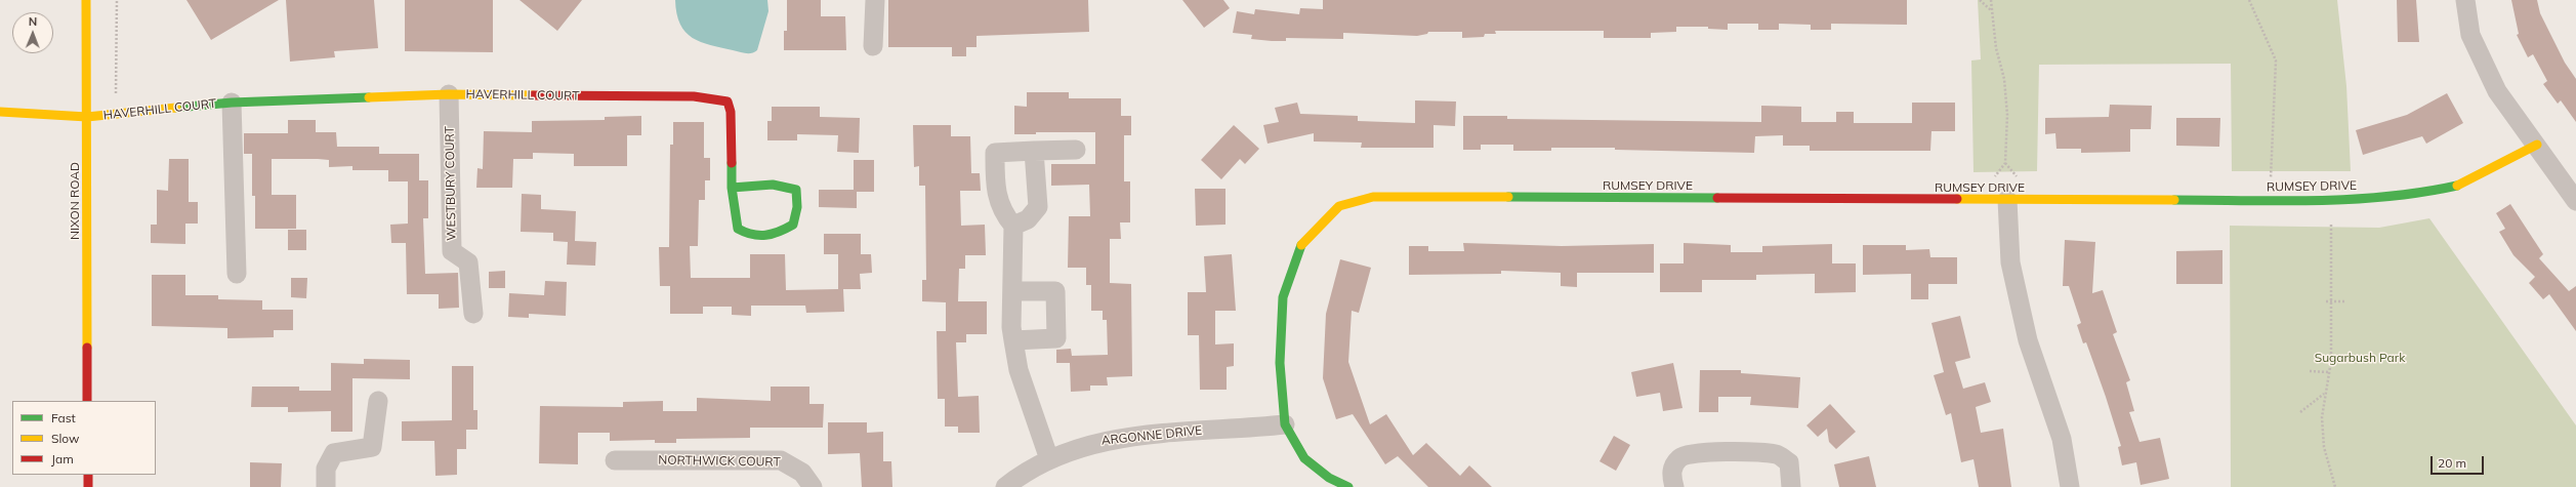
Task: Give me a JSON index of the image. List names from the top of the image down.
{
  "streets": {
    "street": [
      "HAVERHILL COURT",
      "WESTBURY COURT",
      "RUMSEY DRIVE",
      "NIXON ROAD",
      "ARGONNE DRIVE",
      "NORTHWICK COURT"
    ]
  },
  "crossings": [
    ["HAVERHILL COURT", "WESTBURY COURT"],
    ["HAVERHILL COURT", "NIXON ROAD"],
    ["RUMSEY DRIVE", "ARGONNE DRIVE"]
  ],
  "parks": ["Sugarbush Park"],
  "legend": ["Fast", "Slow", "Jam"],
  "scale_bar": "20 m",
  "north": "top"
}
